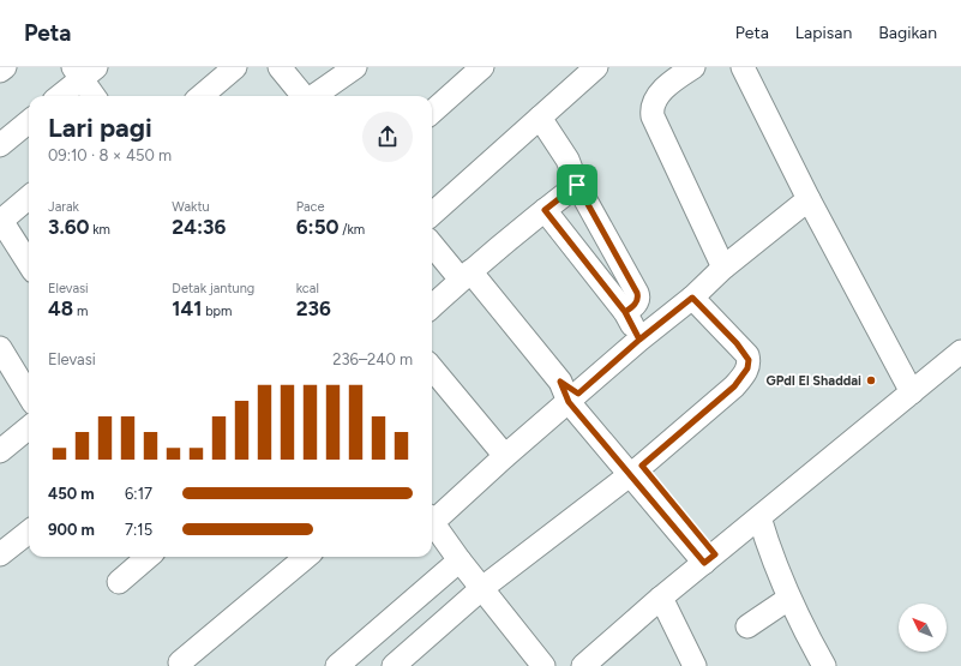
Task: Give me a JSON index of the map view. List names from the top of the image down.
{
  "places": ["GPdI El Shaddai"],
  "north": "top left",
  "page": {
    "header": "Peta",
    "nav": ["Peta", "Lapisan", "Bagikan"],
    "heading": ["Lari pagi", "09:10 · 8 × 450 m"],
    "stats": [
      ["Jarak", "3.60 km"],
      ["Waktu", "24:36"],
      ["Pace", "6:50 /km"],
      ["Elevasi", "48 m"],
      ["Detak jantung", "141 bpm"],
      ["kcal", "236"]
    ],
    "chart": ["Elevasi", "236–240 m"],
    "list": [
      {
        "name": "450 m",
        "note": "6:17"
      },
      {
        "name": "900 m",
        "note": "7:15"
      }
    ]
  }
}
